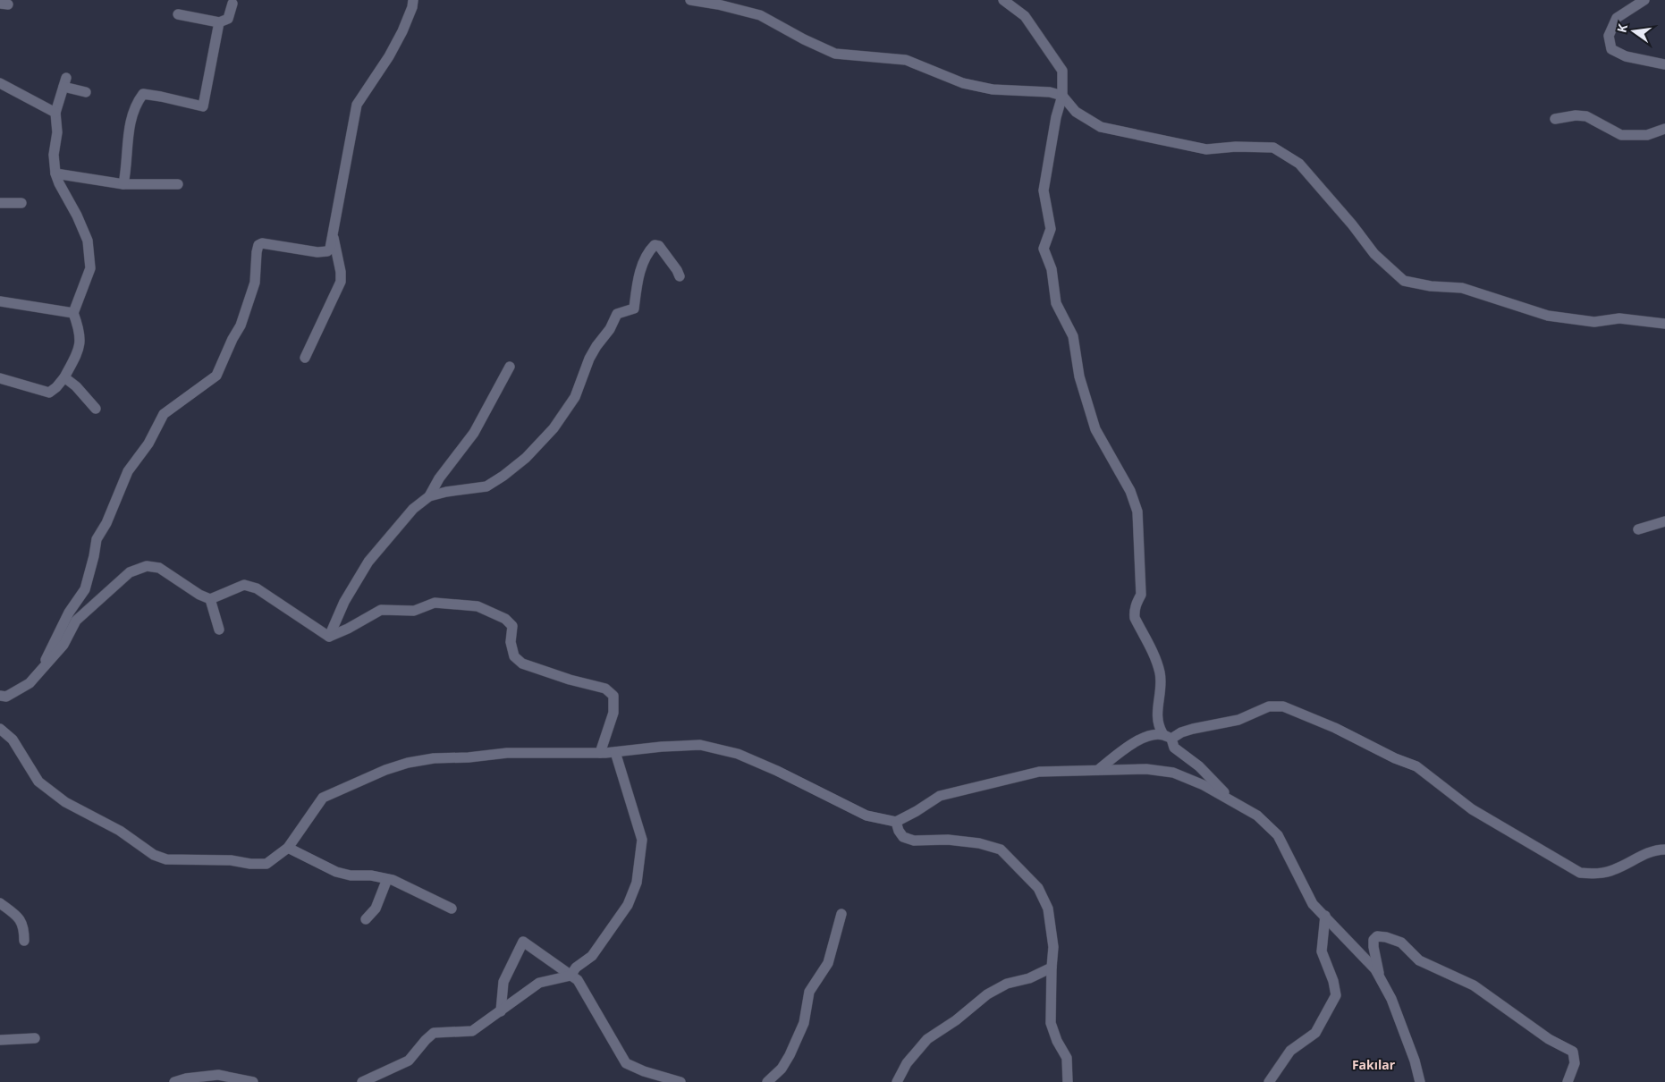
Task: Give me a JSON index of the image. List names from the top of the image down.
{
  "districts": ["Fakılar"],
  "north": "left"
}
